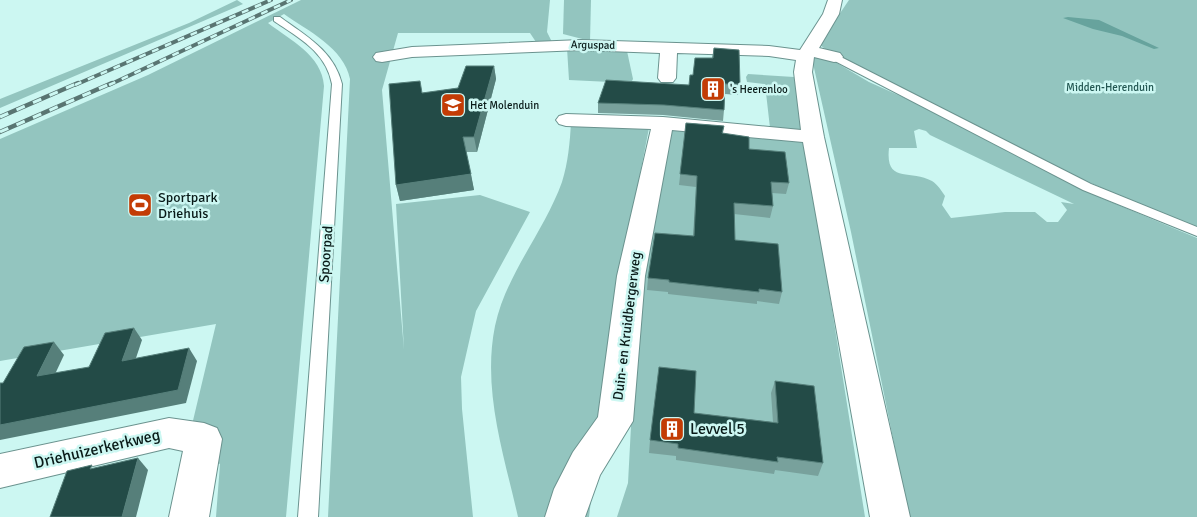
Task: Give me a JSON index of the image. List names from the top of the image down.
{
  "streets": {
    "street": ["Arguspad", "Duin- en Kruidbergerweg", "Driehuizerkerkweg"],
    "lane": ["Spoorpad"]
  },
  "parks": ["Midden-Herenduin"],
  "places": {
    "building": ["'s Heerenloo", "Levvel 5"],
    "school or university": ["Het Molenduin"],
    "sports": ["Sportpark Driehuis"]
  }
}
